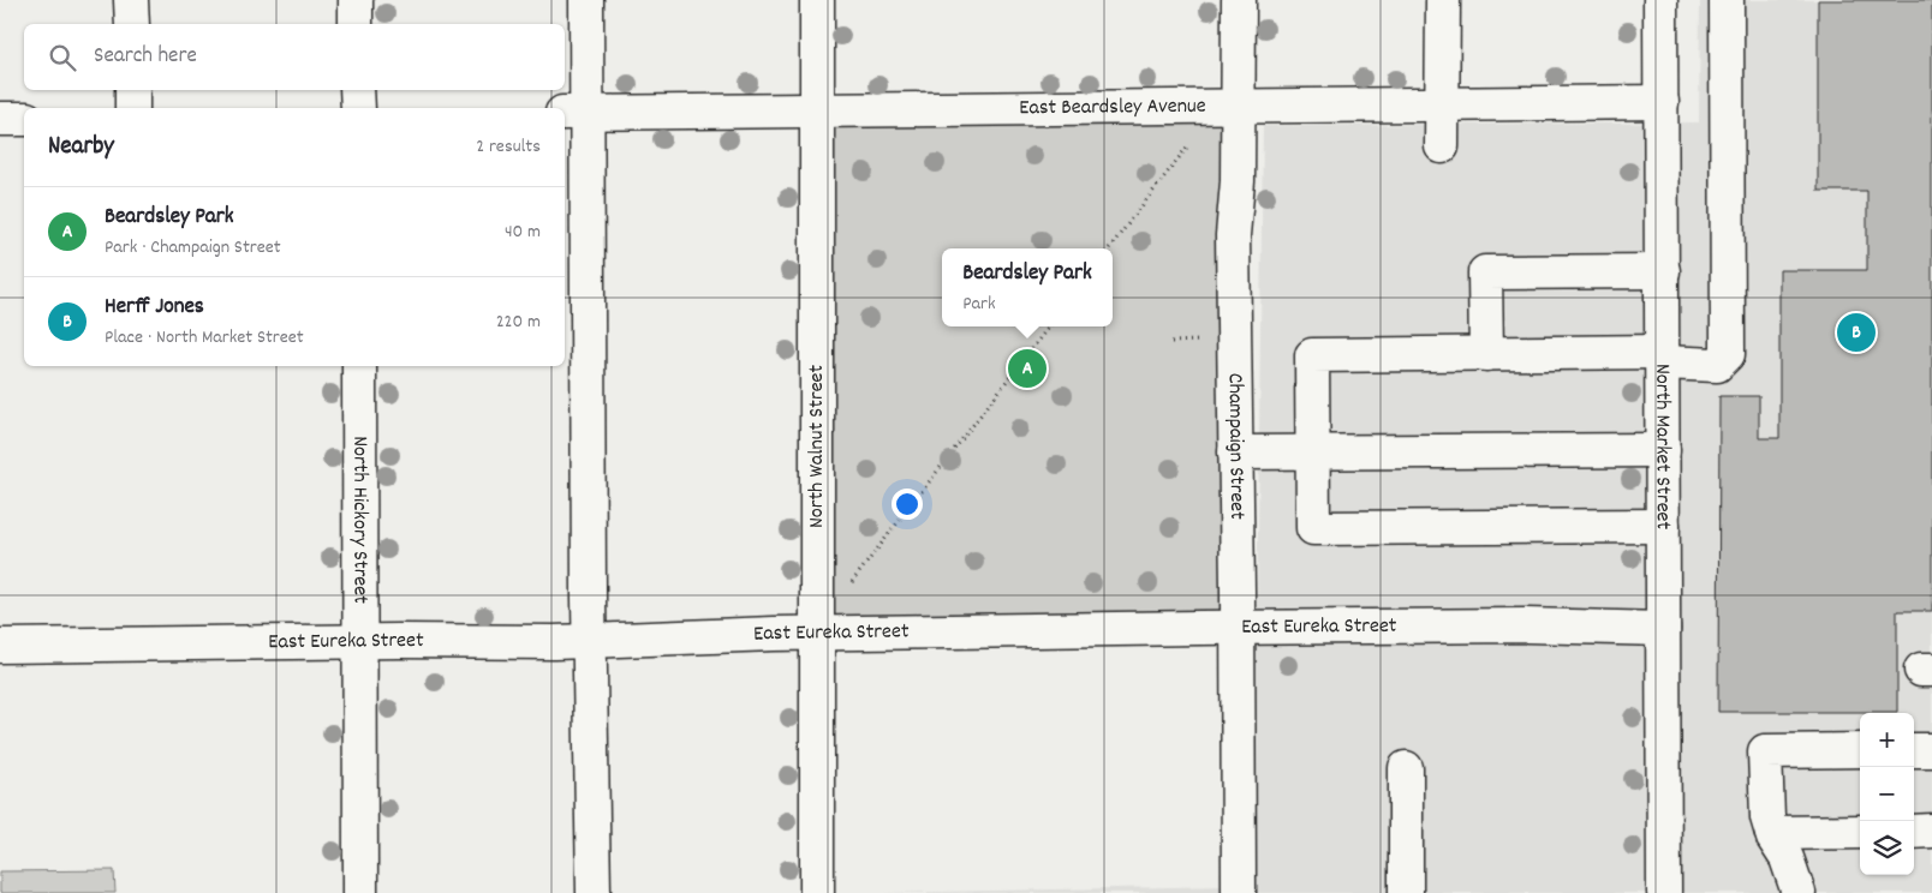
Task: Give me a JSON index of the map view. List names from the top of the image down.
{
  "streets": {
    "street": [
      "East Beardsley Avenue",
      "North Walnut Street",
      "Champaign Street",
      "North Market Street",
      "North Hickory Street",
      "East Eureka Street"
    ]
  },
  "crossings": [
    ["East Beardsley Avenue", "North Walnut Street"],
    ["East Beardsley Avenue", "Champaign Street"],
    ["East Beardsley Avenue", "North Market Street"],
    ["North Walnut Street", "East Eureka Street"],
    ["Champaign Street", "East Eureka Street"],
    ["North Market Street", "East Eureka Street"],
    ["North Hickory Street", "East Eureka Street"]
  ],
  "page": {
    "search": "Search here",
    "heading": ["Nearby", "2 results"],
    "list": [
      {
        "mark": "A",
        "name": "Beardsley Park",
        "note": "Park · Champaign Street",
        "value": "40 m"
      },
      {
        "mark": "B",
        "name": "Herff Jones",
        "note": "Place · North Market Street",
        "value": "220 m"
      }
    ],
    "popup": ["Beardsley Park", "Park"],
    "pins": ["B", "A"],
    "map_buttons": ["+", "−"]
  }
}
